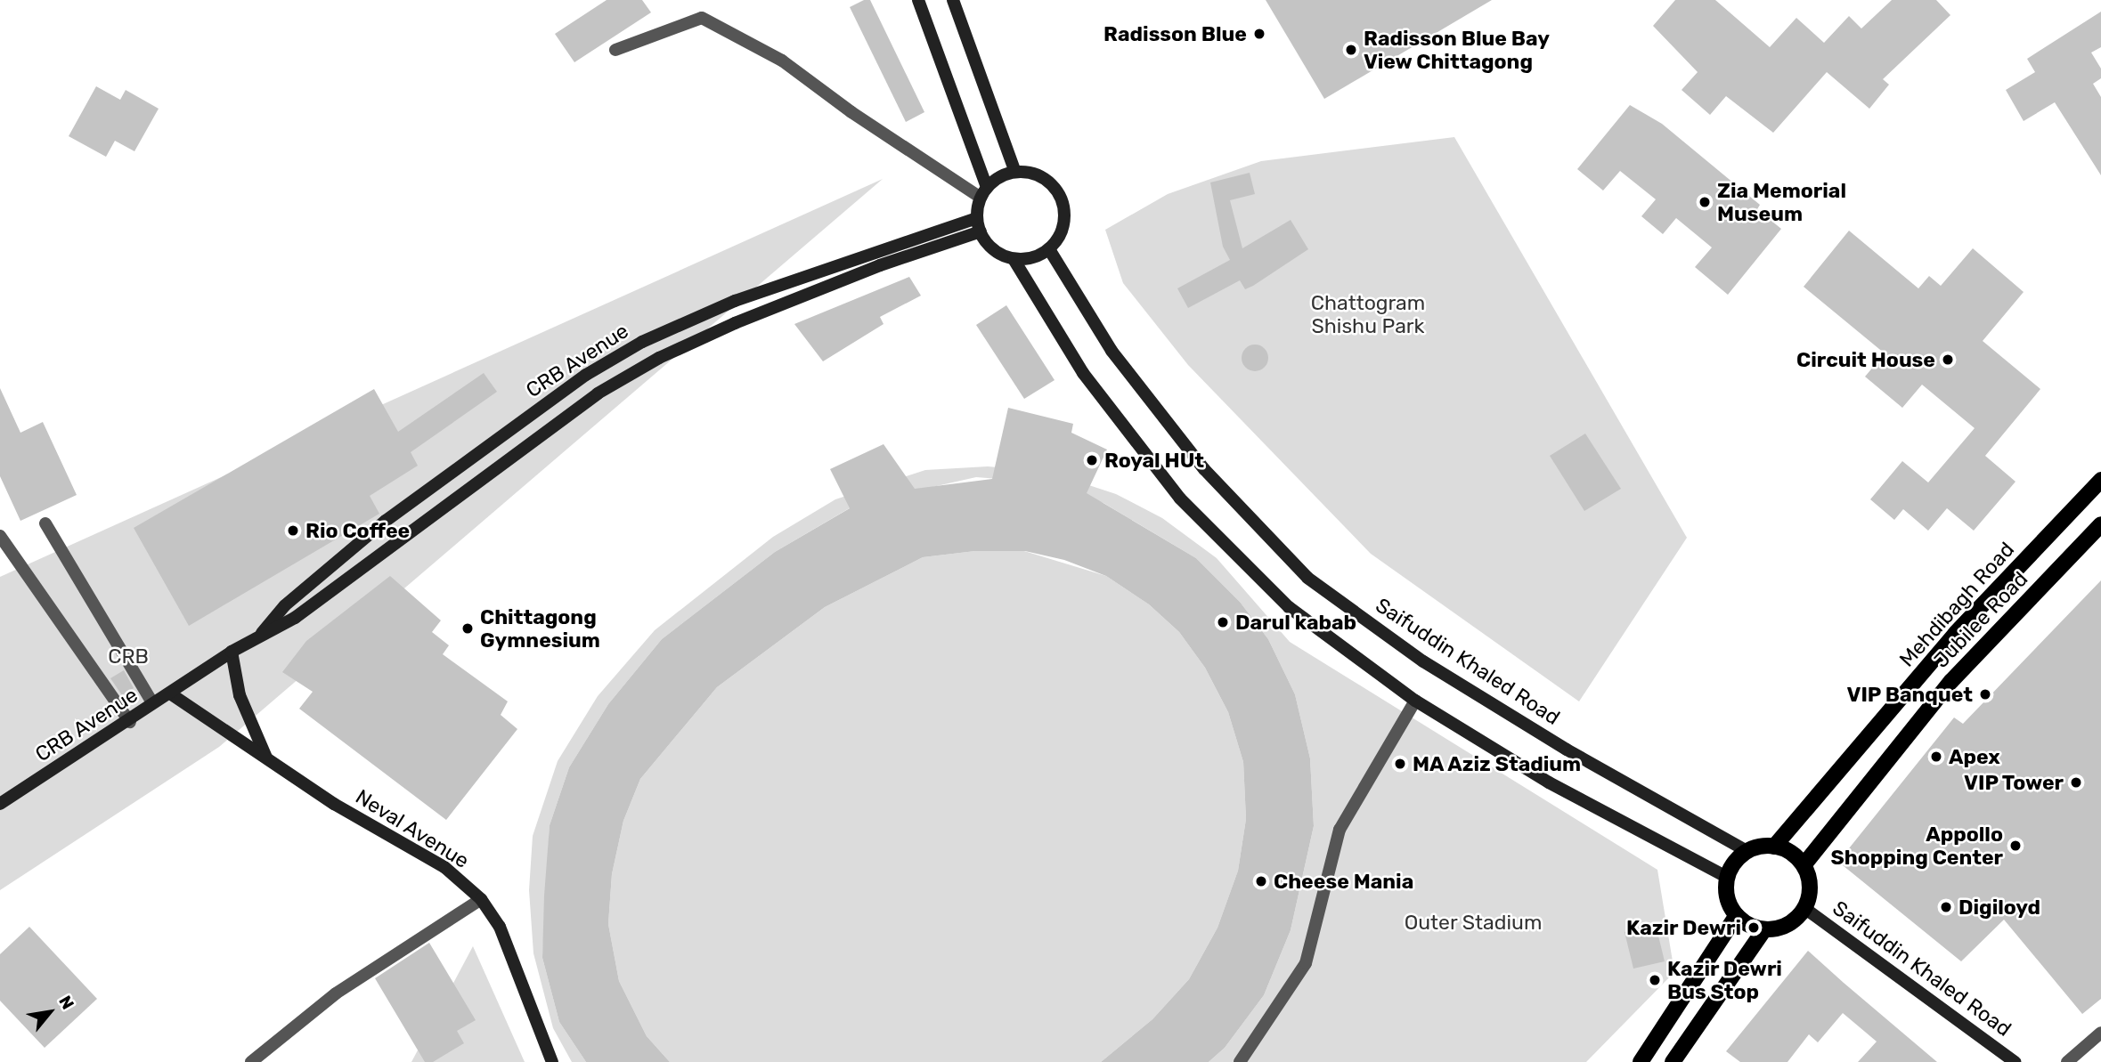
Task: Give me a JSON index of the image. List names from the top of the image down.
{
  "streets": {
    "main road": [
      "CRB Avenue",
      "Mehdibagh Road",
      "Jubilee Road",
      "Saifuddin Khaled Road",
      "Neval Avenue"
    ]
  },
  "crossings": [
    ["CRB Avenue", "Saifuddin Khaled Road"],
    ["CRB Avenue", "Neval Avenue"],
    ["Mehdibagh Road", "Jubilee Road"],
    ["Mehdibagh Road", "Saifuddin Khaled Road"],
    ["Jubilee Road", "Saifuddin Khaled Road"]
  ],
  "parks": ["Chattogram Shishu Park", "CRB", "Outer Stadium"],
  "places": [
    "Radisson Blue",
    "Radisson Blue Bay View Chittagong",
    "Zia Memorial Museum",
    "Circuit House",
    "Royal HUt",
    "Rio Coffee",
    "Darul kabab",
    "Chittagong Gymnesium",
    "VIP Banquet",
    "Apex",
    "MA Aziz Stadium",
    "VIP Tower",
    "Appollo Shopping Center",
    "Cheese Mania",
    "Digiloyd",
    "Kazir Dewri",
    "Kazir Dewri Bus Stop"
  ],
  "north": "top right"
}
